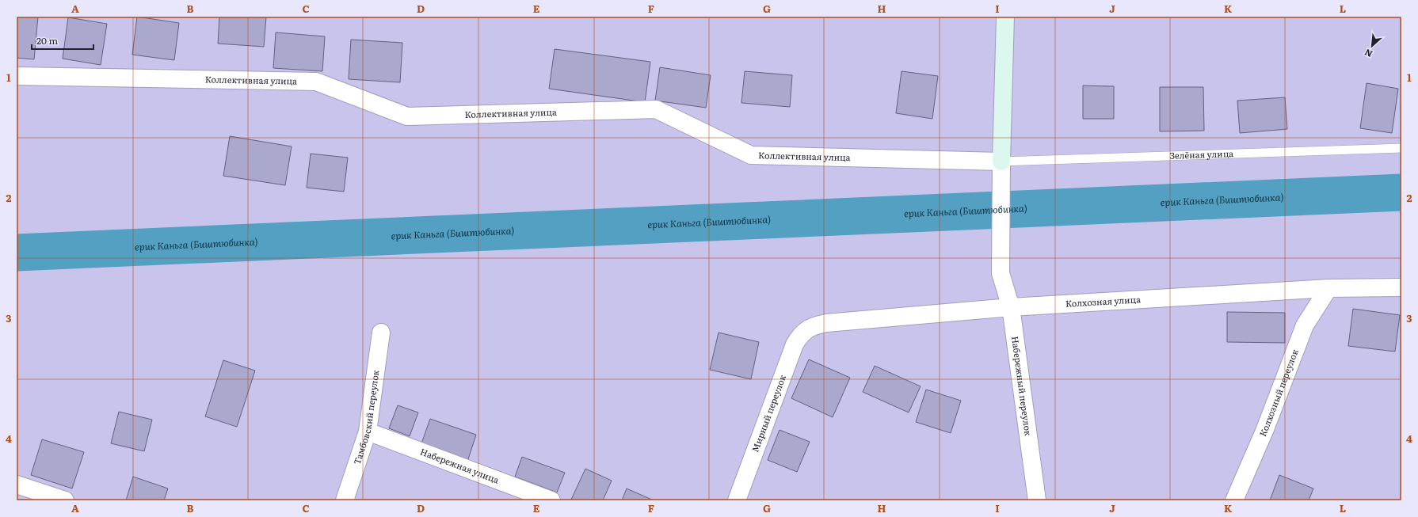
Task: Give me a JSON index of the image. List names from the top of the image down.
{
  "streets": {
    "street": [
      "Коллективная улица",
      "Колхозная улица",
      "Набережный переулок",
      "Колхозный переулок",
      "Мирный переулок",
      "Тамбовский переулок",
      "Набережная улица"
    ],
    "lane": ["Зелёная улица"]
  },
  "crossings": [
    ["Коллективная улица", "Зелёная улица"],
    ["Коллективная улица", "Набережный переулок"],
    ["Зелёная улица", "Набережный переулок"],
    ["Колхозная улица", "Набережный переулок"],
    ["Колхозная улица", "Колхозный переулок"],
    ["Колхозная улица", "Мирный переулок"],
    ["Тамбовский переулок", "Набережная улица"]
  ],
  "water": ["ерик Каньга (Биштюбинка)"],
  "scale_bar": "20 m",
  "north": "bottom left",
  "grid": {
    "columns": [
      "A",
      "B",
      "C",
      "D",
      "E",
      "F",
      "G",
      "H",
      "I",
      "J",
      "K",
      "L"
    ],
    "rows": [
      "1",
      "2",
      "3",
      "4"
    ]
  }
}
